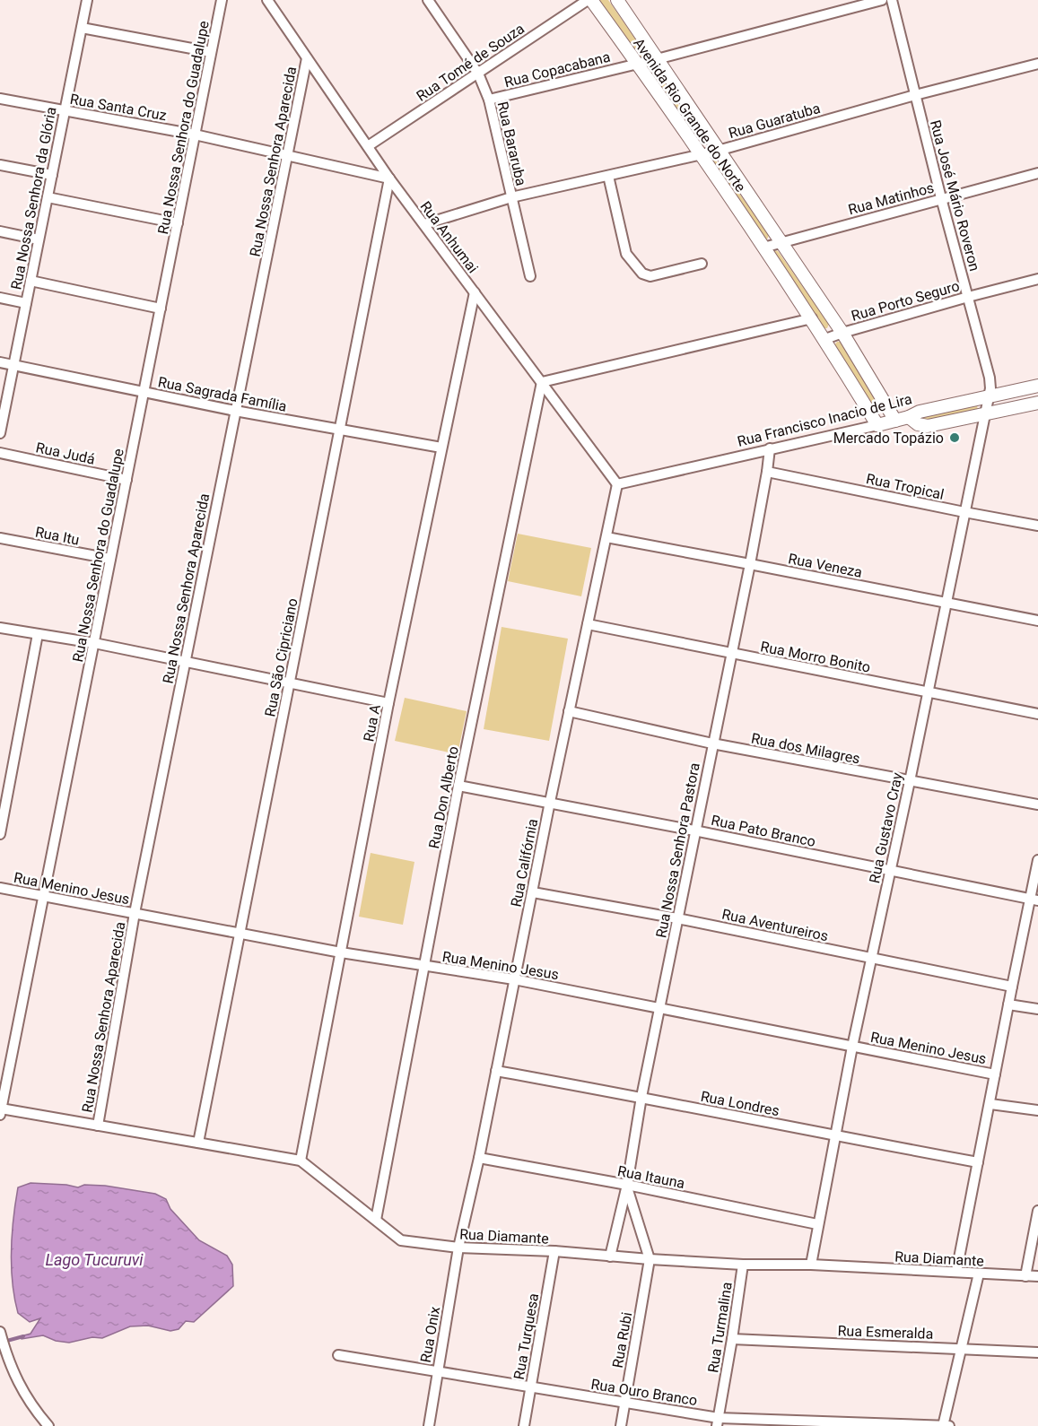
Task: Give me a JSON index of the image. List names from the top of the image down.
{
  "streets": {
    "street": [
      "Rua Tomé de Souza",
      "Rua Copacabana",
      "Rua Santa Cruz",
      "Avenida Rio Grande do Norte",
      "Rua Guaratuba",
      "Rua Nossa Senhora do Guadalupe",
      "Rua Bararuba",
      "Rua Nossa Senhora Aparecida",
      "Rua José Mário Roveron",
      "Rua Nossa Senhora da Glória",
      "Rua Matinhos",
      "Rua Anhumai",
      "Rua Porto Seguro",
      "Rua Sagrada Família",
      "Rua Francisco Inacio de Lira",
      "Rua Judá",
      "Rua Tropical",
      "Rua Itu",
      "Rua Veneza",
      "Rua Morro Bonito",
      "Rua São Cipriciano",
      "Rua A",
      "Rua dos Milagres",
      "Rua Don Alberto",
      "Rua Gustavo Cray",
      "Rua Pato Branco",
      "Rua Nossa Senhora Pastora",
      "Rua Califórnia",
      "Rua Menino Jesus",
      "Rua Aventureiros",
      "Rua Londres",
      "Rua Itauna",
      "Rua Diamante",
      "Rua Turmalina",
      "Rua Esmeralda",
      "Rua Onix",
      "Rua Turquesa",
      "Rua Rubi",
      "Rua Ouro Branco"
    ]
  },
  "crossings": [
    ["Rua Tomé de Souza", "Avenida Rio Grande do Norte"],
    ["Rua Tomé de Souza", "Rua Bararuba"],
    ["Rua Tomé de Souza", "Rua Anhumai"],
    ["Rua Copacabana", "Avenida Rio Grande do Norte"],
    ["Rua Copacabana", "Rua Bararuba"],
    ["Rua Santa Cruz", "Rua Nossa Senhora do Guadalupe"],
    ["Rua Santa Cruz", "Rua Nossa Senhora Aparecida"],
    ["Rua Santa Cruz", "Rua Nossa Senhora da Glória"],
    ["Rua Santa Cruz", "Rua Anhumai"],
    ["Rua Santa Cruz", "Rua São Cipriciano"],
    ["Avenida Rio Grande do Norte", "Rua Guaratuba"],
    ["Avenida Rio Grande do Norte", "Rua Matinhos"],
    ["Avenida Rio Grande do Norte", "Rua Porto Seguro"],
    ["Avenida Rio Grande do Norte", "Rua Francisco Inacio de Lira"],
    ["Rua Guaratuba", "Rua Bararuba"],
    ["Rua Guaratuba", "Rua José Mário Roveron"],
    ["Rua Guaratuba", "Rua Anhumai"],
    ["Rua Nossa Senhora do Guadalupe", "Rua Sagrada Família"],
    ["Rua Nossa Senhora do Guadalupe", "Rua Judá"],
    ["Rua Nossa Senhora do Guadalupe", "Rua Itu"],
    ["Rua Nossa Senhora do Guadalupe", "Rua Menino Jesus"],
    ["Rua Nossa Senhora do Guadalupe", "Rua Diamante"],
    ["Rua Nossa Senhora Aparecida", "Rua Anhumai"],
    ["Rua Nossa Senhora Aparecida", "Rua Sagrada Família"],
    ["Rua Nossa Senhora Aparecida", "Rua Menino Jesus"],
    ["Rua Nossa Senhora Aparecida", "Rua Diamante"],
    ["Rua José Mário Roveron", "Rua Matinhos"],
    ["Rua José Mário Roveron", "Rua Porto Seguro"],
    ["Rua José Mário Roveron", "Rua Francisco Inacio de Lira"],
    ["Rua José Mário Roveron", "Rua Gustavo Cray"],
    ["Rua Nossa Senhora da Glória", "Rua Sagrada Família"],
    ["Rua Anhumai", "Rua Francisco Inacio de Lira"],
    ["Rua Anhumai", "Rua São Cipriciano"],
    ["Rua Anhumai", "Rua A"],
    ["Rua Anhumai", "Rua Don Alberto"],
    ["Rua Anhumai", "Rua Califórnia"],
    ["Rua Sagrada Família", "Rua São Cipriciano"],
    ["Rua Sagrada Família", "Rua A"],
    ["Rua Francisco Inacio de Lira", "Rua Gustavo Cray"],
    ["Rua Francisco Inacio de Lira", "Rua Nossa Senhora Pastora"],
    ["Rua Francisco Inacio de Lira", "Rua Califórnia"],
    ["Rua Tropical", "Rua Gustavo Cray"],
    ["Rua Tropical", "Rua Nossa Senhora Pastora"],
    ["Rua Veneza", "Rua Gustavo Cray"],
    ["Rua Veneza", "Rua Nossa Senhora Pastora"],
    ["Rua Veneza", "Rua Califórnia"],
    ["Rua Morro Bonito", "Rua Gustavo Cray"],
    ["Rua Morro Bonito", "Rua Nossa Senhora Pastora"],
    ["Rua Morro Bonito", "Rua Califórnia"],
    ["Rua São Cipriciano", "Rua Menino Jesus"],
    ["Rua São Cipriciano", "Rua Diamante"],
    ["Rua A", "Rua Menino Jesus"],
    ["Rua A", "Rua Diamante"],
    ["Rua dos Milagres", "Rua Gustavo Cray"],
    ["Rua dos Milagres", "Rua Nossa Senhora Pastora"],
    ["Rua dos Milagres", "Rua Califórnia"],
    ["Rua Don Alberto", "Rua Pato Branco"],
    ["Rua Don Alberto", "Rua Menino Jesus"],
    ["Rua Don Alberto", "Rua Diamante"],
    ["Rua Gustavo Cray", "Rua Pato Branco"],
    ["Rua Gustavo Cray", "Rua Menino Jesus"],
    ["Rua Gustavo Cray", "Rua Aventureiros"],
    ["Rua Gustavo Cray", "Rua Londres"],
    ["Rua Gustavo Cray", "Rua Itauna"],
    ["Rua Gustavo Cray", "Rua Diamante"],
    ["Rua Pato Branco", "Rua Nossa Senhora Pastora"],
    ["Rua Pato Branco", "Rua Califórnia"],
    ["Rua Nossa Senhora Pastora", "Rua Menino Jesus"],
    ["Rua Nossa Senhora Pastora", "Rua Aventureiros"],
    ["Rua Nossa Senhora Pastora", "Rua Londres"],
    ["Rua Nossa Senhora Pastora", "Rua Itauna"],
    ["Rua Nossa Senhora Pastora", "Rua Diamante"],
    ["Rua Califórnia", "Rua Menino Jesus"],
    ["Rua Califórnia", "Rua Aventureiros"],
    ["Rua Califórnia", "Rua Londres"],
    ["Rua Califórnia", "Rua Itauna"],
    ["Rua Califórnia", "Rua Diamante"],
    ["Rua Califórnia", "Rua Onix"],
    ["Rua Diamante", "Rua Turmalina"],
    ["Rua Diamante", "Rua Onix"],
    ["Rua Diamante", "Rua Turquesa"],
    ["Rua Diamante", "Rua Rubi"],
    ["Rua Turmalina", "Rua Esmeralda"],
    ["Rua Turmalina", "Rua Ouro Branco"],
    ["Rua Onix", "Rua Ouro Branco"],
    ["Rua Turquesa", "Rua Ouro Branco"],
    ["Rua Rubi", "Rua Ouro Branco"]
  ],
  "water": ["Lago Tucuruvi"],
  "places": ["Mercado Topázio"]
}
